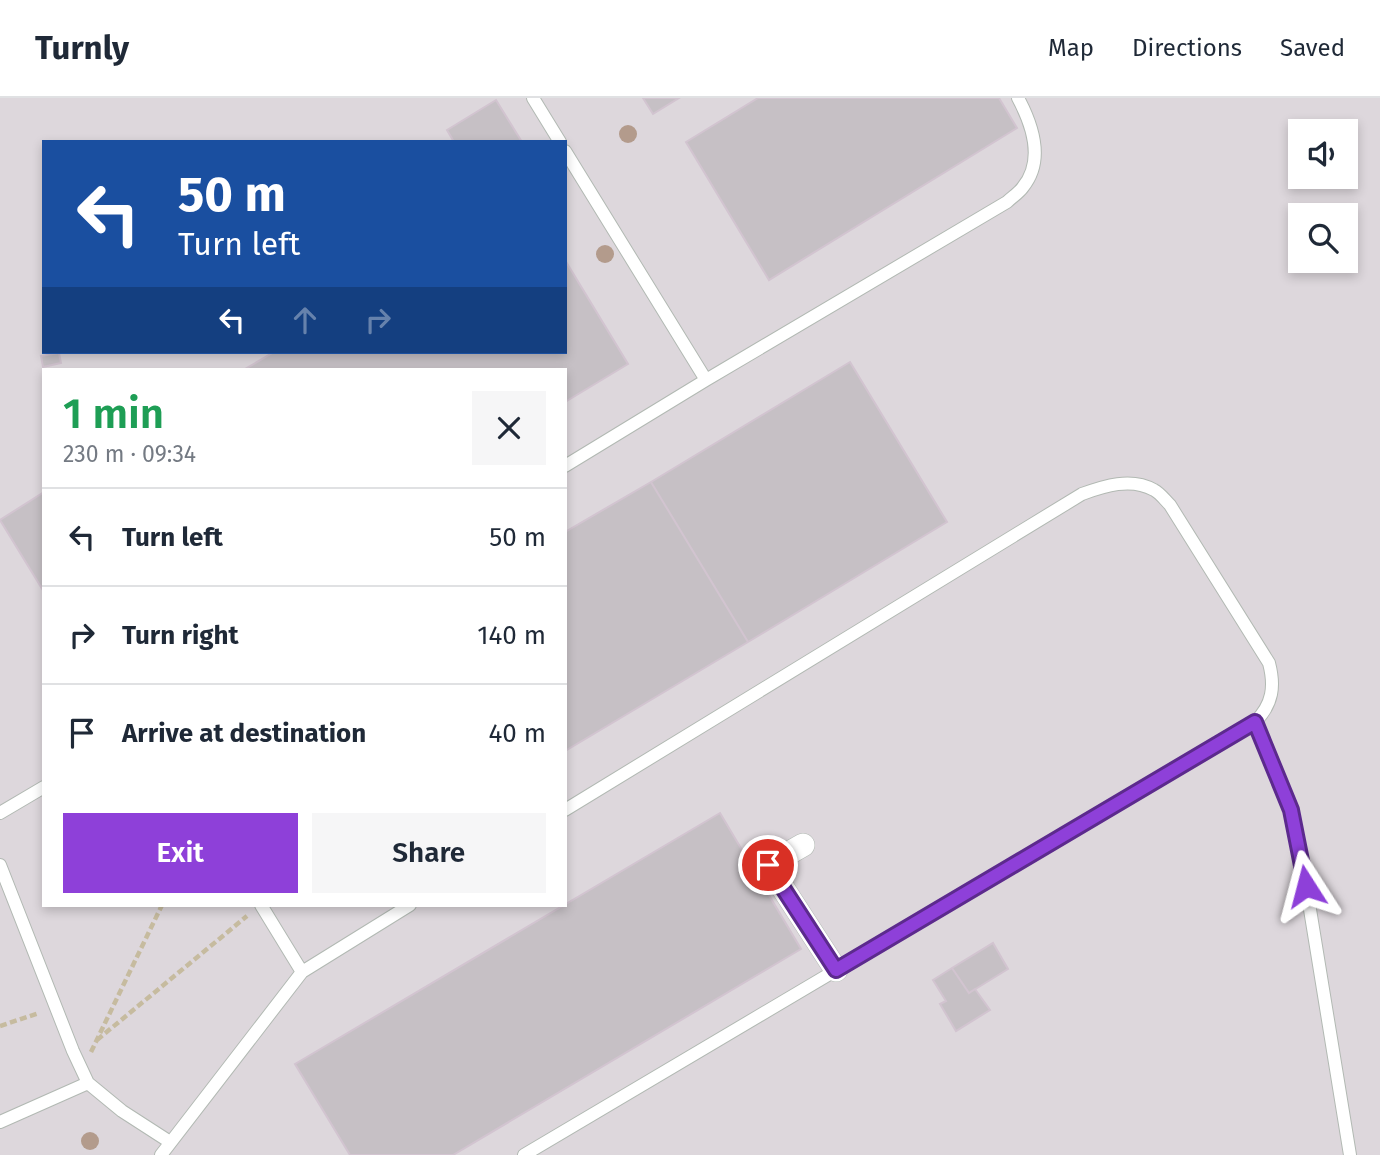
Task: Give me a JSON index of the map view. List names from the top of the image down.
{
  "page": {
    "header": "Turnly",
    "nav": ["Map", "Directions", "Saved"],
    "turn": ["50 m", "Turn left"],
    "heading": ["1 min", "230 m · 09:34"],
    "list": [
      {
        "name": "Turn left",
        "value": "50 m"
      },
      {
        "name": "Turn right",
        "value": "140 m"
      },
      {
        "name": "Arrive at destination",
        "value": "40 m"
      }
    ],
    "buttons": ["Exit", "Share"]
  }
}
